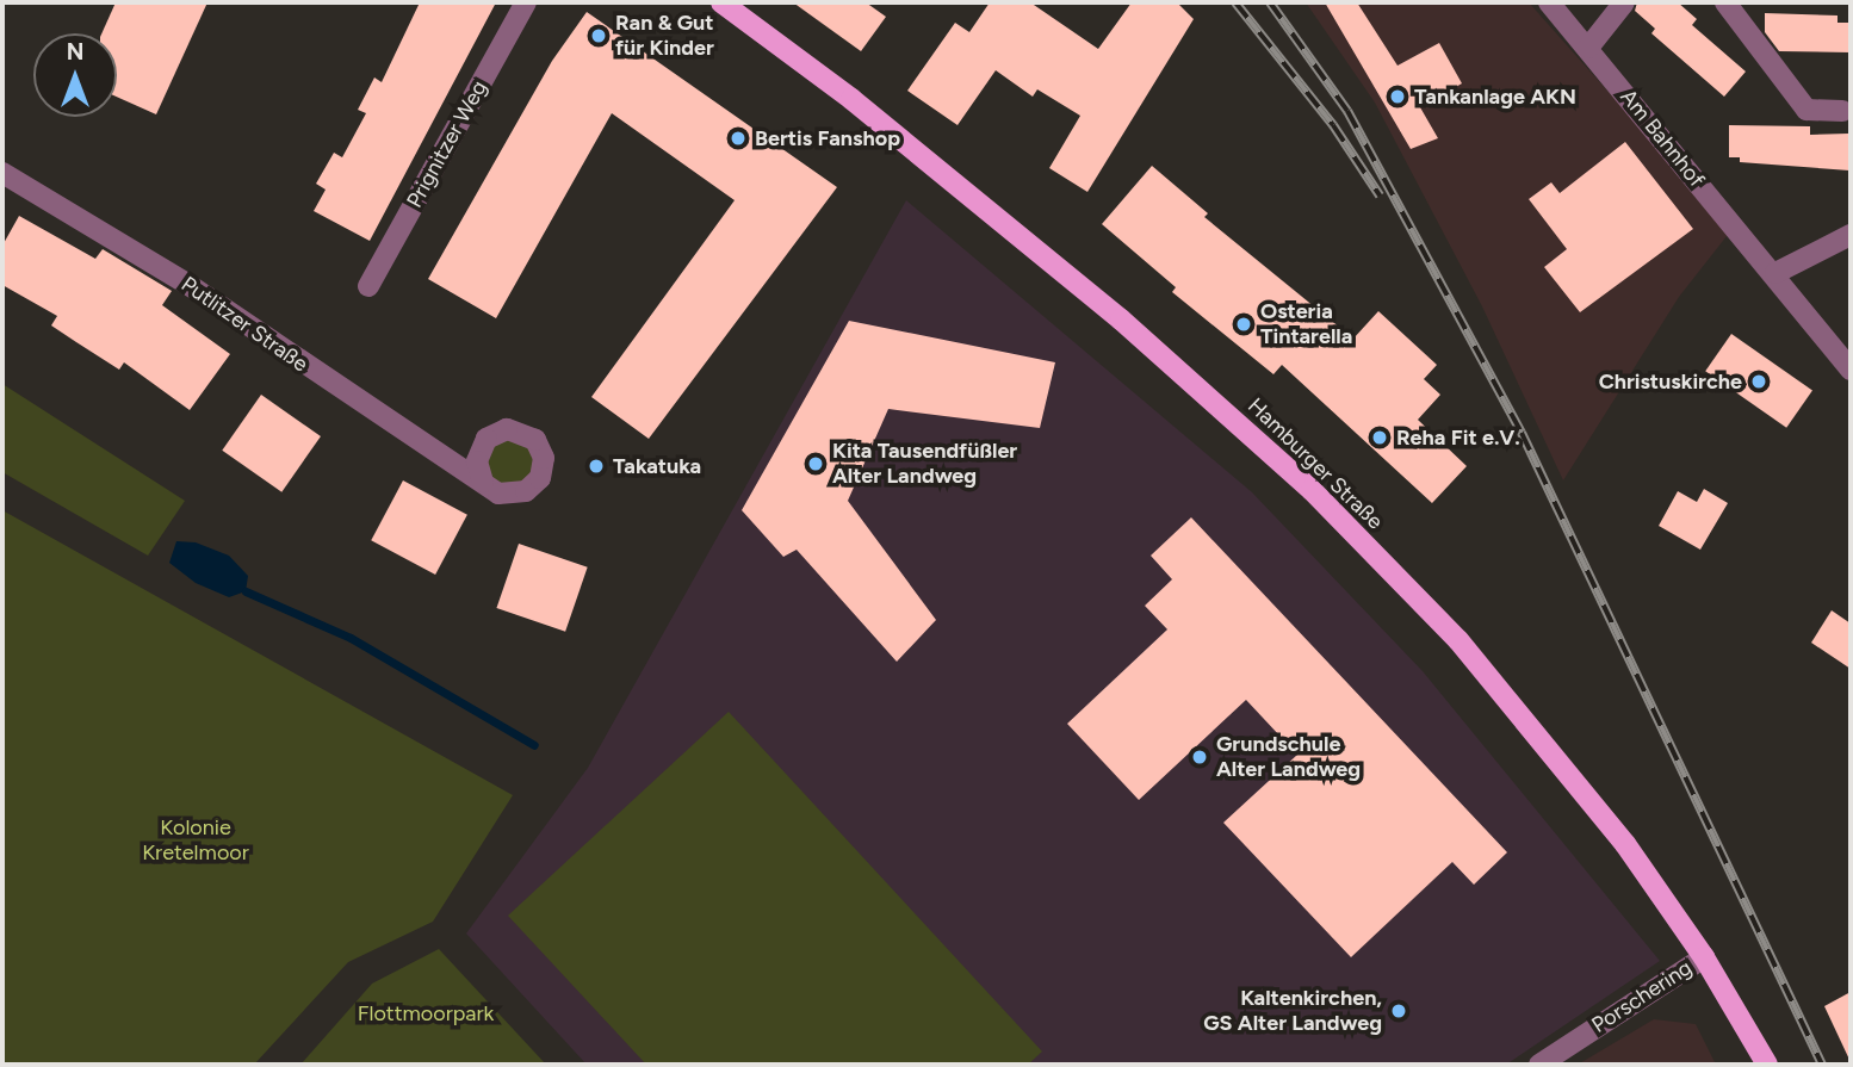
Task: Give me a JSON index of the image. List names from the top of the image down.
{
  "streets": {
    "main road": ["Hamburger Straße"],
    "street": [
      "Am Bahnhof",
      "Prignitzer Weg",
      "Putlitzer Straße",
      "Porschering"
    ]
  },
  "crossings": [
    ["Hamburger Straße", "Porschering"]
  ],
  "parks": ["Kolonie Kretelmoor", "Flottmoorpark"],
  "places": [
    "Ran & Gut für Kinder",
    "Tankanlage AKN",
    "Bertis Fanshop",
    "Osteria Tintarella",
    "Christuskirche",
    "Reha Fit e.V.",
    "Kita Tausendfüßler Alter Landweg",
    "Takatuka",
    "Grundschule Alter Landweg",
    "Kaltenkirchen, GS Alter Landweg"
  ],
  "north": "top"
}
